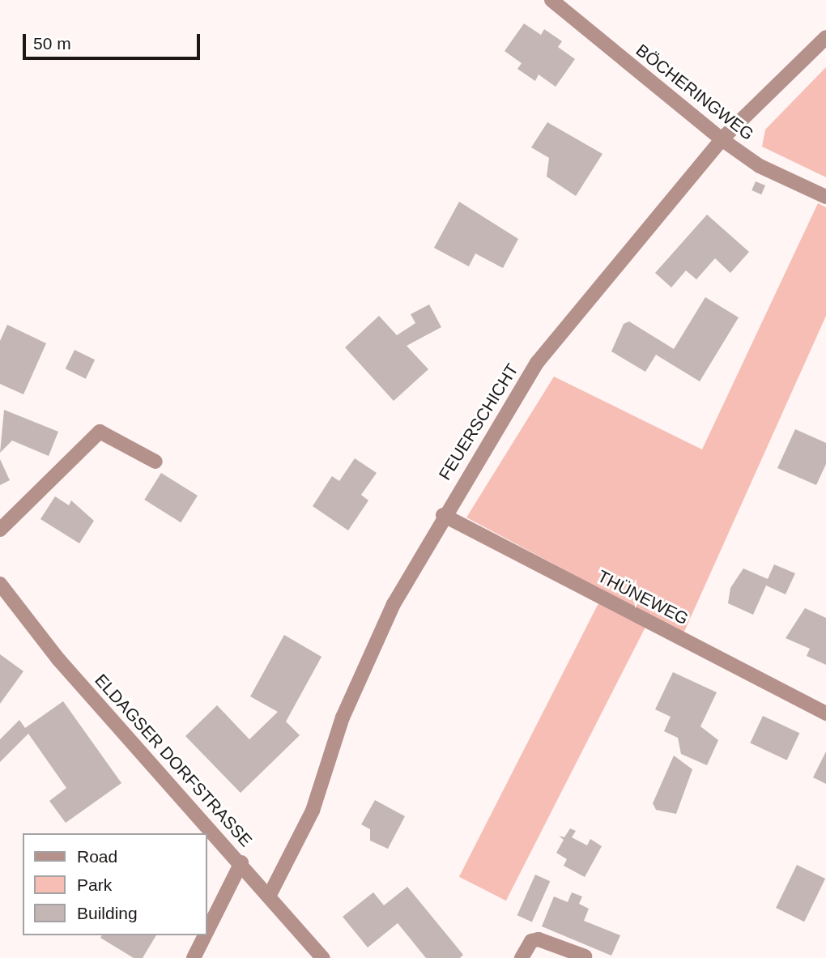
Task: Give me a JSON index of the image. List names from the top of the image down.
{
  "streets": {
    "street": [
      "BÖCHERINGWEG",
      "FEUERSCHICHT",
      "THÜNEWEG",
      "ELDAGSER DORFSTRASSE"
    ]
  },
  "crossings": [
    ["BÖCHERINGWEG", "FEUERSCHICHT"],
    ["FEUERSCHICHT", "THÜNEWEG"],
    ["FEUERSCHICHT", "ELDAGSER DORFSTRASSE"]
  ],
  "legend": ["Road", "Park", "Building"],
  "scale_bar": "50 m"
}
